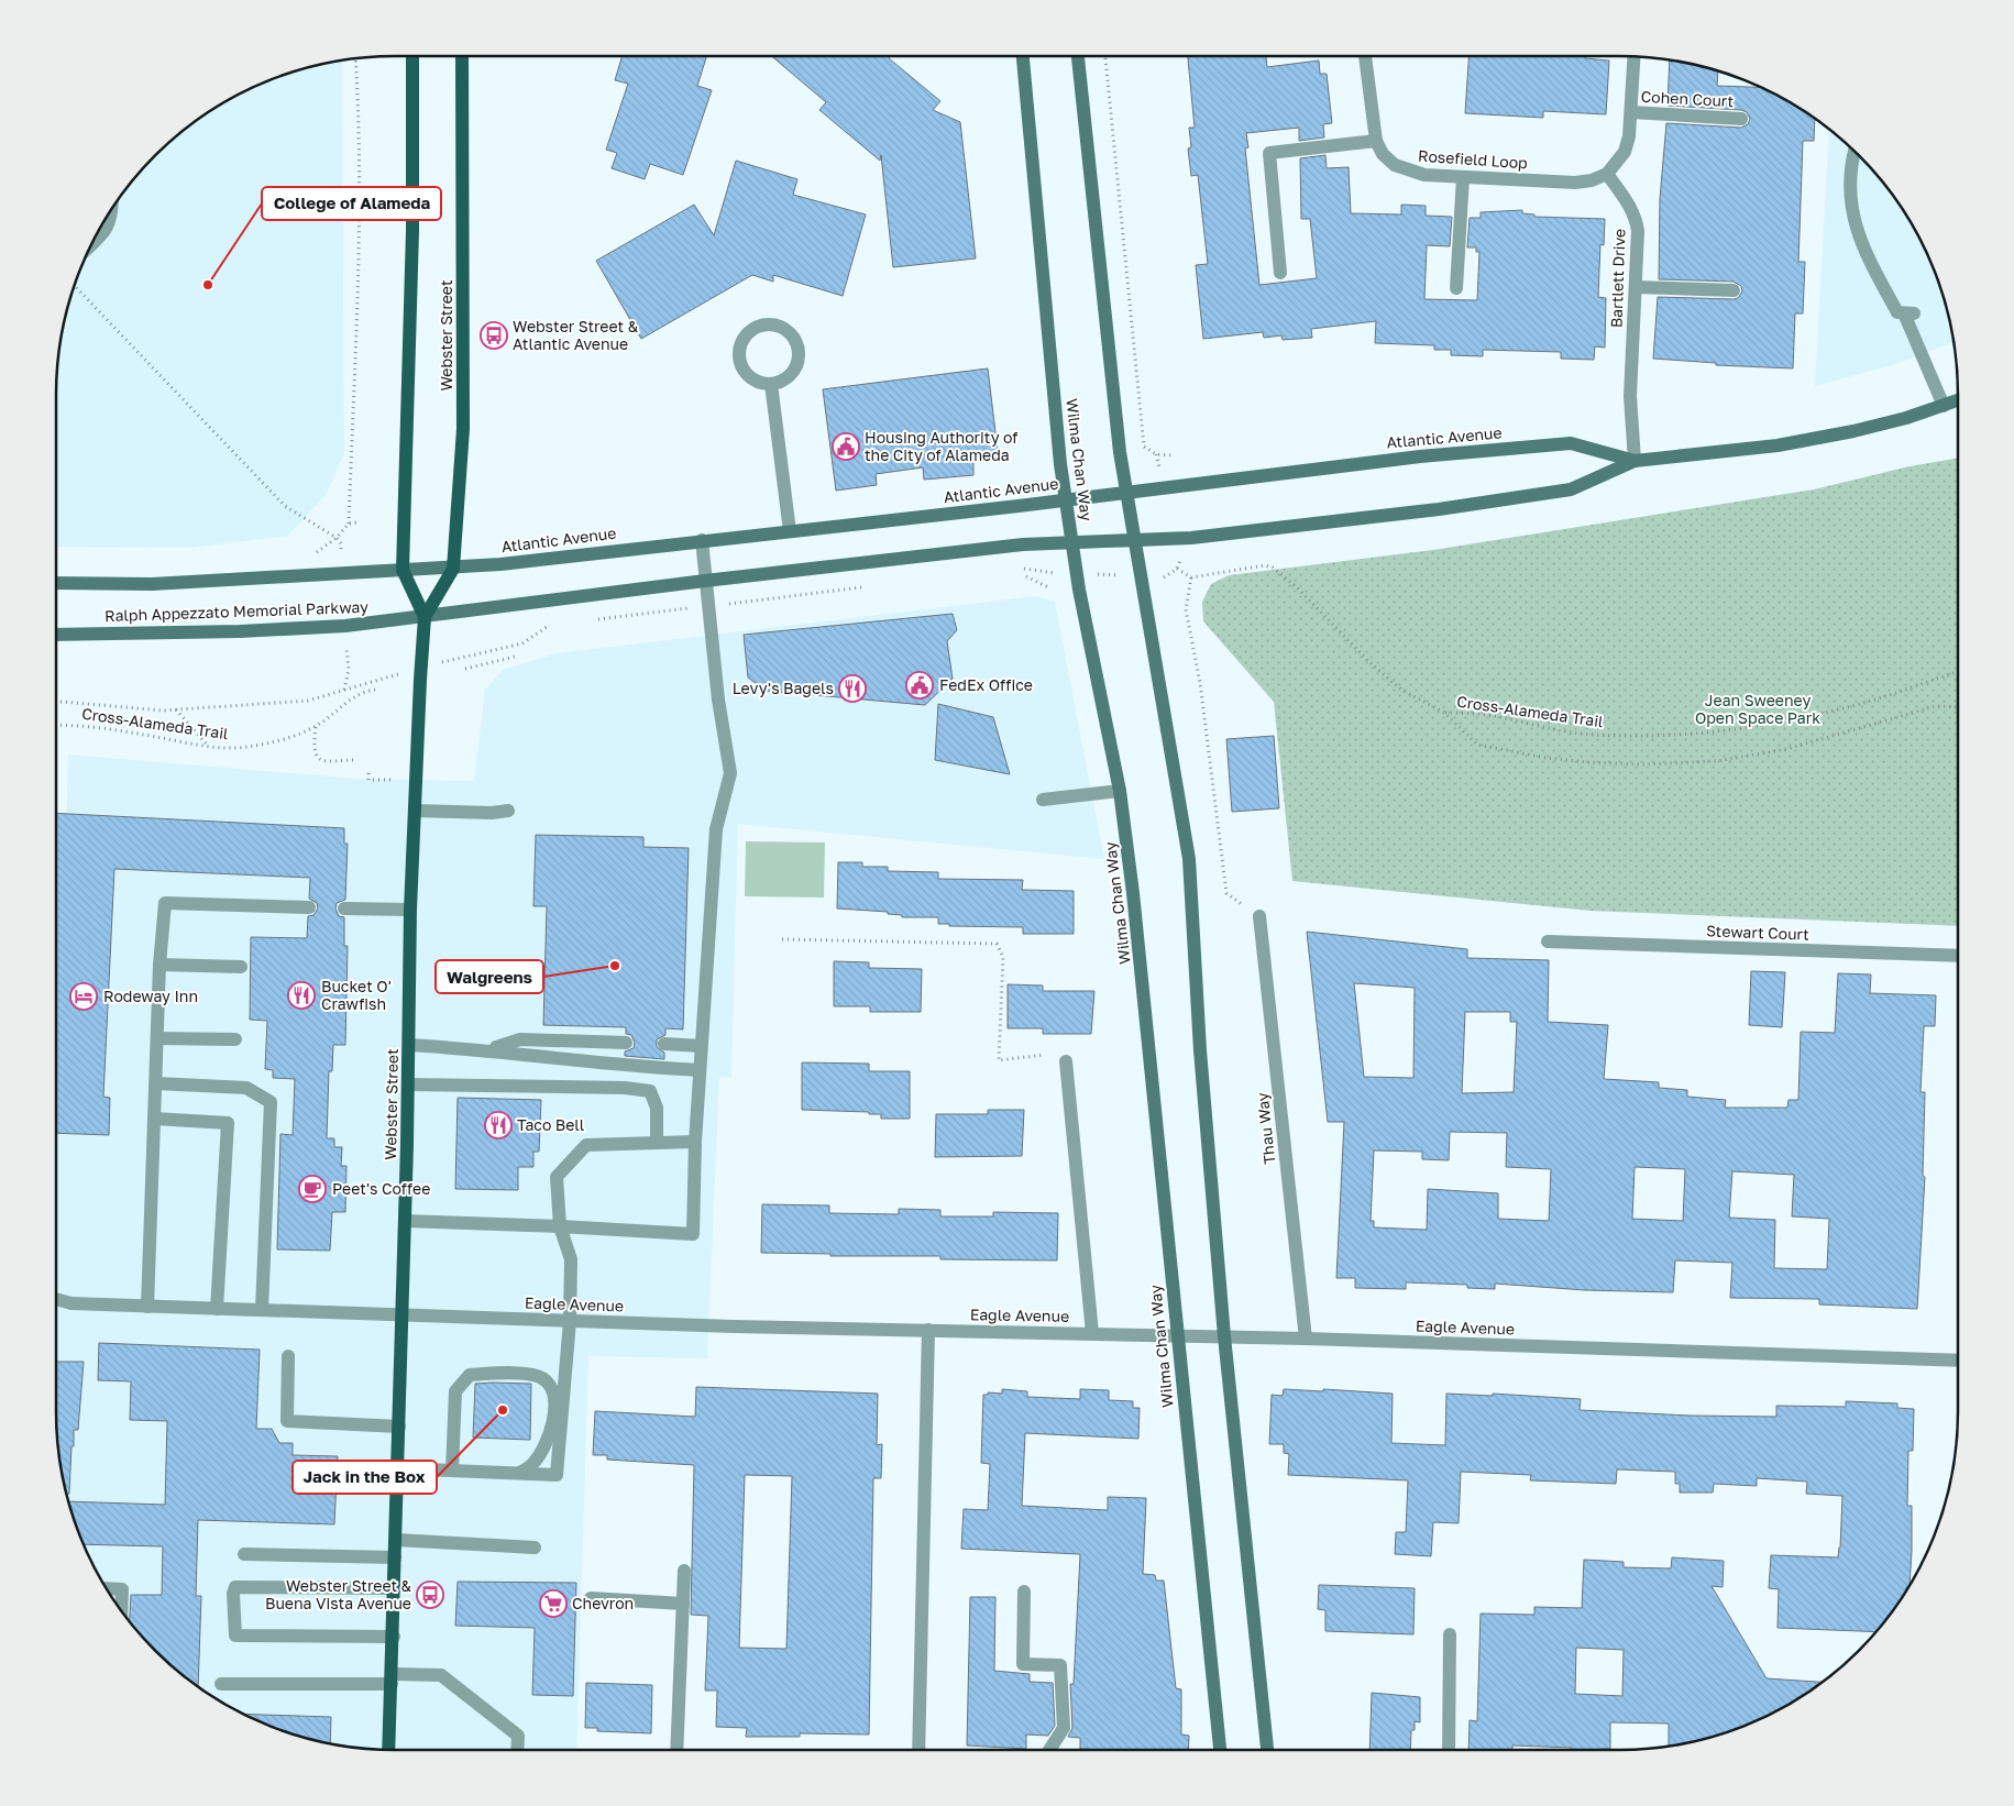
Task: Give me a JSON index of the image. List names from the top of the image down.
{
  "streets": {
    "main road": ["Webster Street"],
    "street": [
      "Cohen Court",
      "Rosefield Loop",
      "Bartlett Drive",
      "Atlantic Avenue",
      "Wilma Chan Way",
      "Ralph Appezzato Memorial Parkway",
      "Stewart Court",
      "Thau Way",
      "Eagle Avenue"
    ],
    "path": ["Cross-Alameda Trail"]
  },
  "crossings": [
    ["Rosefield Loop", "Bartlett Drive"],
    ["Bartlett Drive", "Atlantic Avenue"],
    ["Webster Street", "Atlantic Avenue"],
    ["Webster Street", "Ralph Appezzato Memorial Parkway"],
    ["Webster Street", "Eagle Avenue"],
    ["Atlantic Avenue", "Wilma Chan Way"],
    ["Atlantic Avenue", "Ralph Appezzato Memorial Parkway"],
    ["Wilma Chan Way", "Eagle Avenue"],
    ["Thau Way", "Eagle Avenue"]
  ],
  "parks": ["Jean Sweeney Open Space Park"],
  "places": {
    "other": ["College of Alameda", "Walgreens", "Jack in the Box"],
    "bus stop": ["Webster Street & Atlantic Avenue", "Webster Street & Buena Vista Avenue"],
    "public building": ["Housing Authority of the City of Alameda", "FedEx Office"],
    "restaurant": ["Levy's Bagels", "Bucket O' Crawfish", "Taco Bell"],
    "hotel": ["Rodeway Inn"],
    "cafe": ["Peet's Coffee"],
    "supermarket": ["Chevron"]
  }
}
